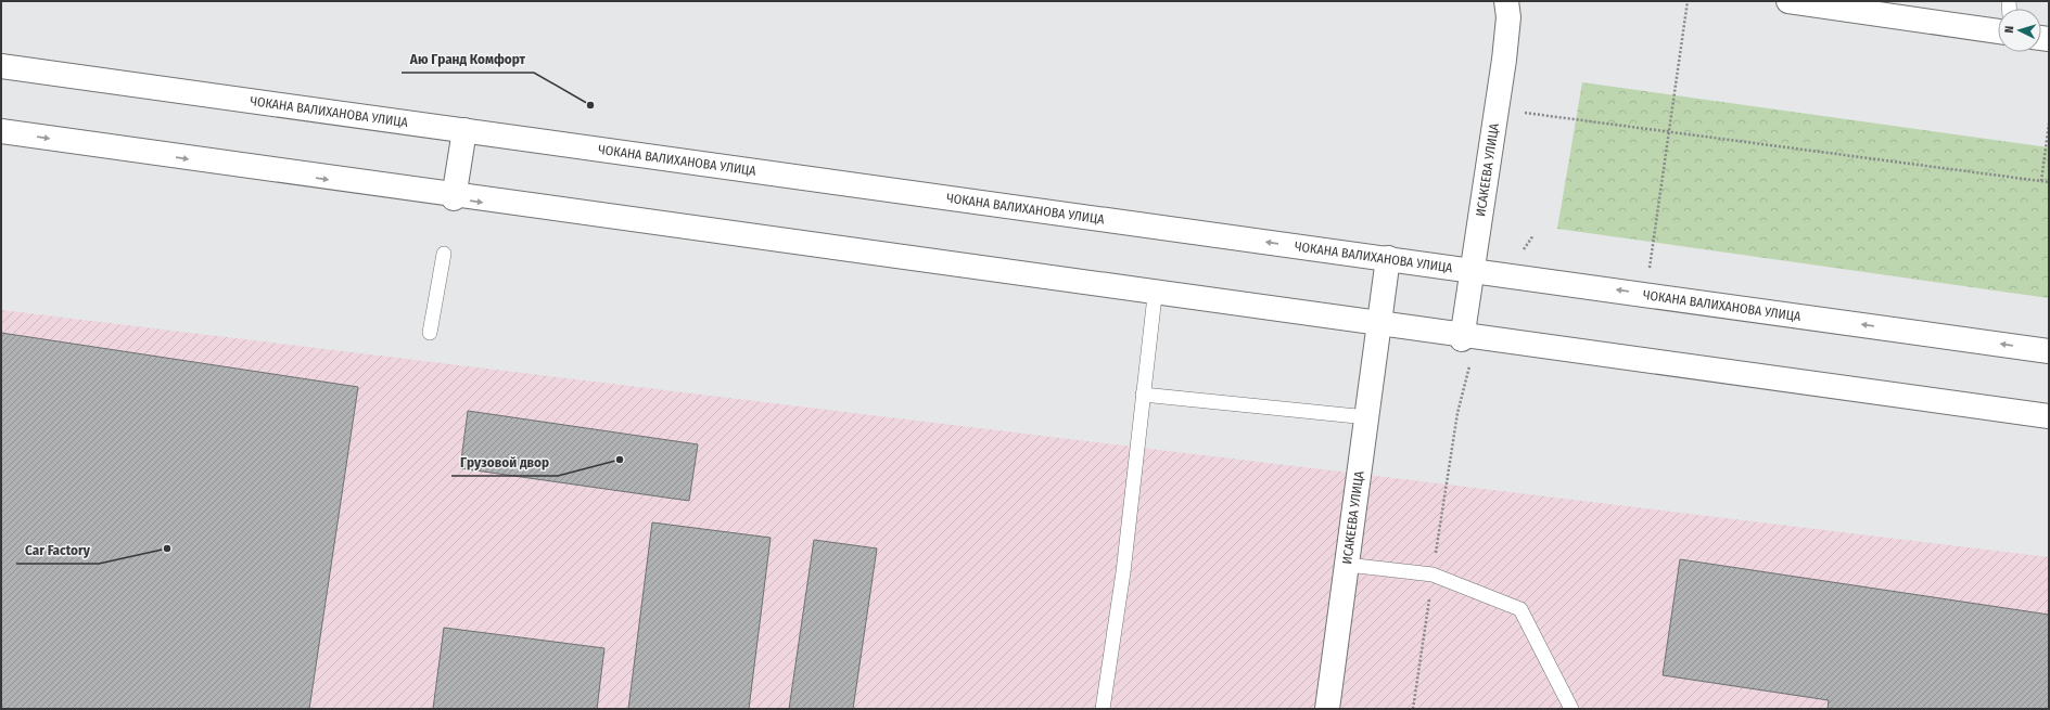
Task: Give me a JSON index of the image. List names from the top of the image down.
{
  "streets": {
    "main road": ["ЧОКАНА ВАЛИХАНОВА УЛИЦА", "ИСАКЕЕВА УЛИЦА"]
  },
  "crossings": [
    ["ЧОКАНА ВАЛИХАНОВА УЛИЦА", "ИСАКЕЕВА УЛИЦА"]
  ],
  "places": ["Аю Гранд Комфорт", "Грузовой двор", "Car Factory"],
  "north": "left"
}
